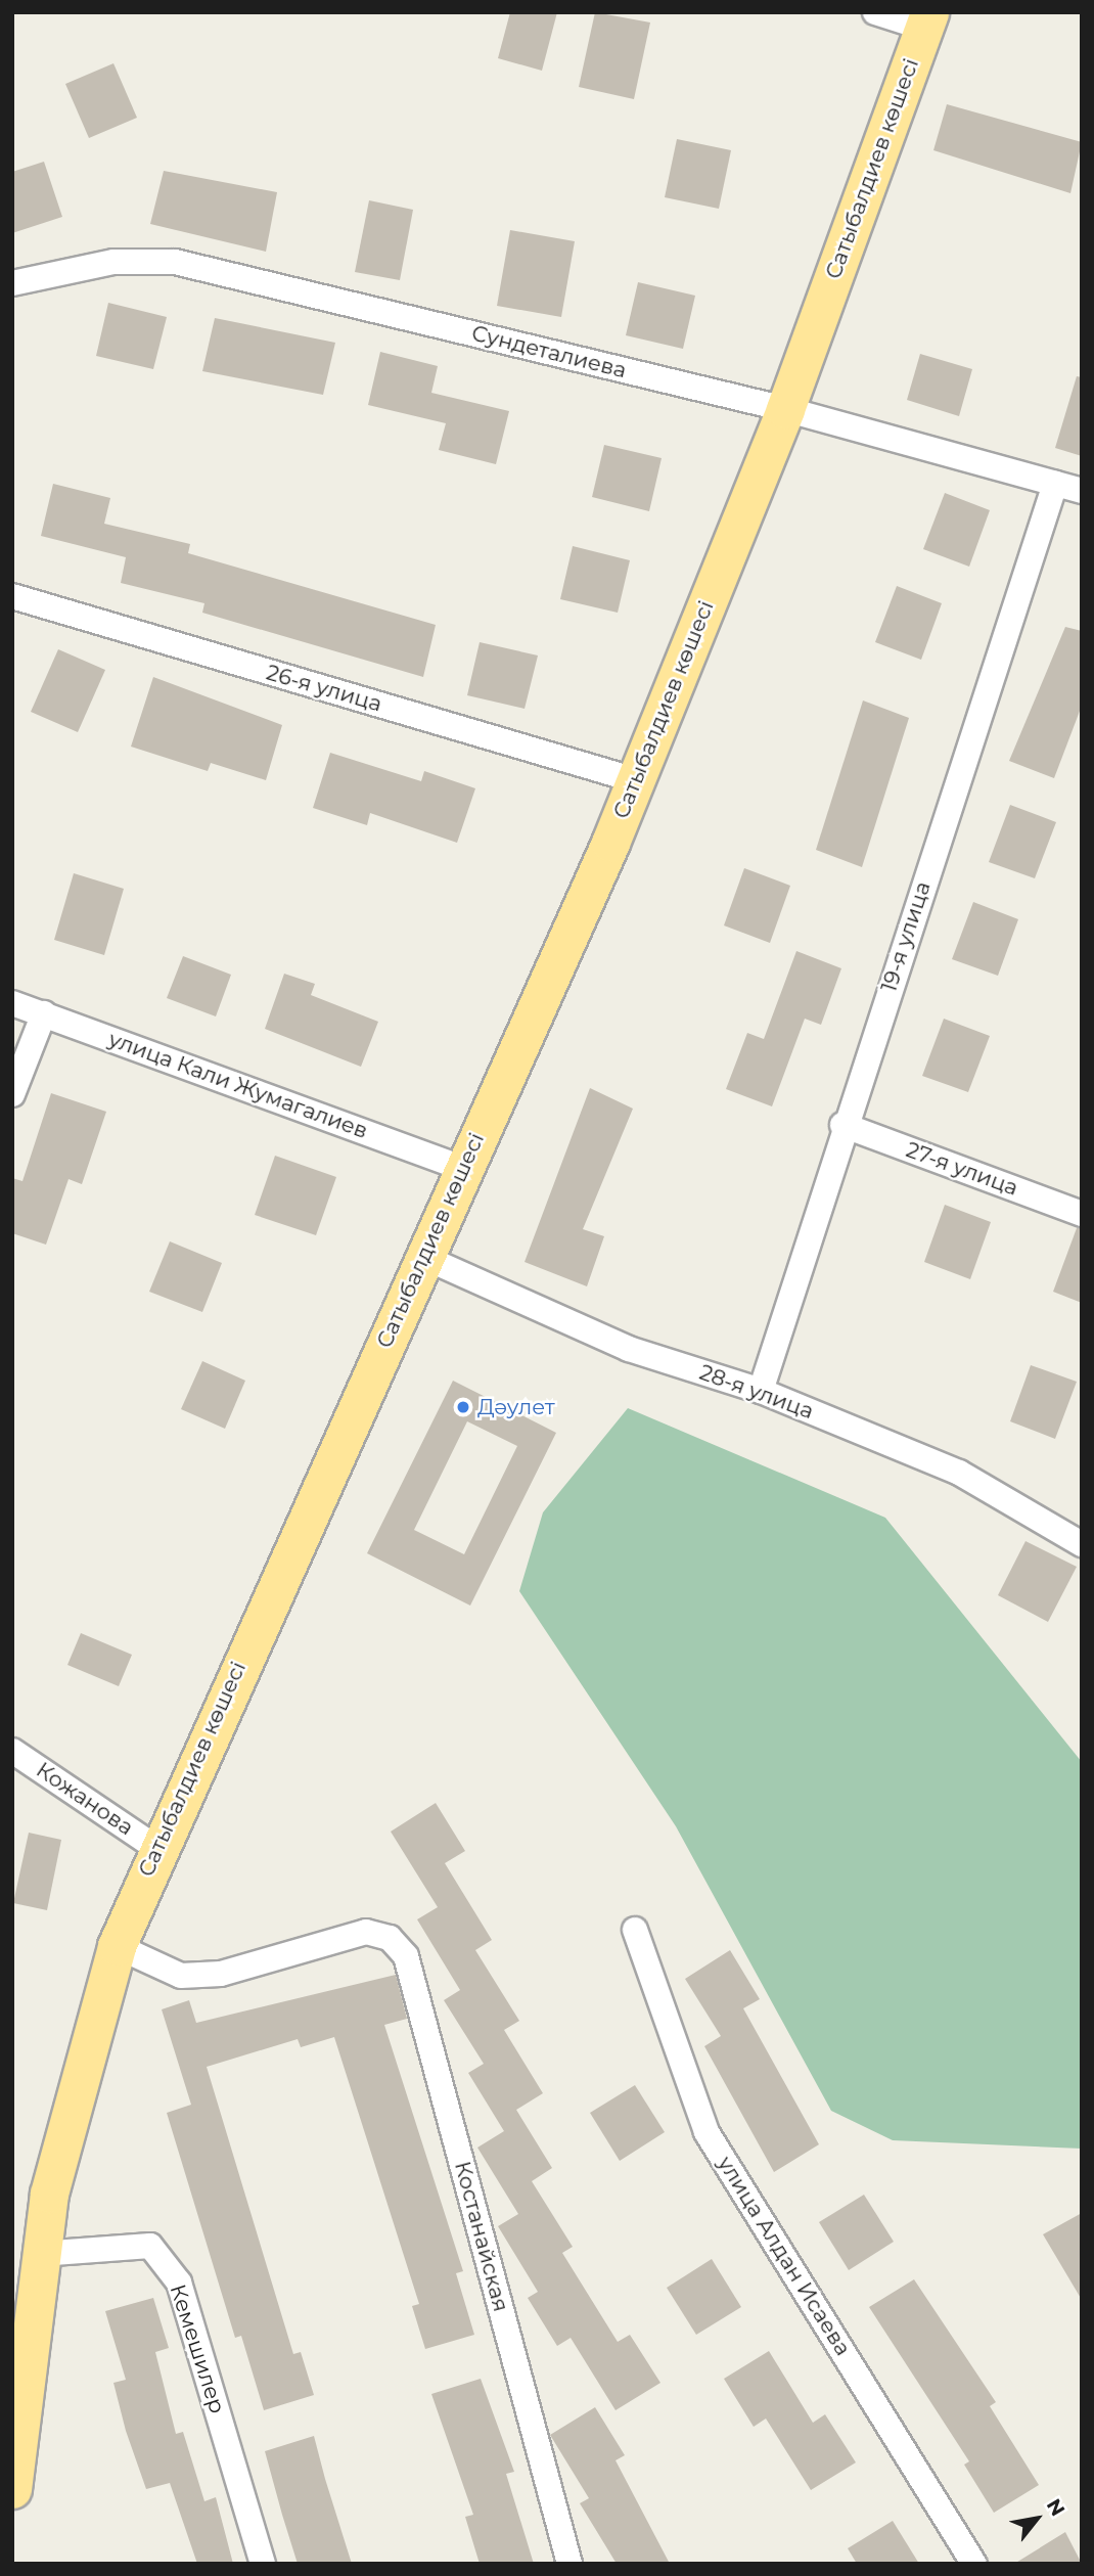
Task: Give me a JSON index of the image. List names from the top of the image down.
{
  "streets": {
    "main road": ["Сатыбалдиев көшесі"],
    "street": [
      "Сундеталиева",
      "26-я улица",
      "19-я улица",
      "улица Кали Жумагалиев",
      "27-я улица",
      "28-я улица",
      "Кожанова",
      "Костанайская",
      "улица Алдан Исаева",
      "Кемешилер"
    ]
  },
  "crossings": [
    ["Сатыбалдиев көшесі", "Сундеталиева"],
    ["Сатыбалдиев көшесі", "26-я улица"],
    ["Сатыбалдиев көшесі", "улица Кали Жумагалиев"],
    ["Сатыбалдиев көшесі", "28-я улица"],
    ["Сатыбалдиев көшесі", "Кожанова"],
    ["Сатыбалдиев көшесі", "Костанайская"],
    ["Сатыбалдиев көшесі", "Кемешилер"],
    ["Сундеталиева", "19-я улица"],
    ["19-я улица", "27-я улица"],
    ["19-я улица", "28-я улица"]
  ],
  "places": ["Дәулет"],
  "north": "top right"
}
